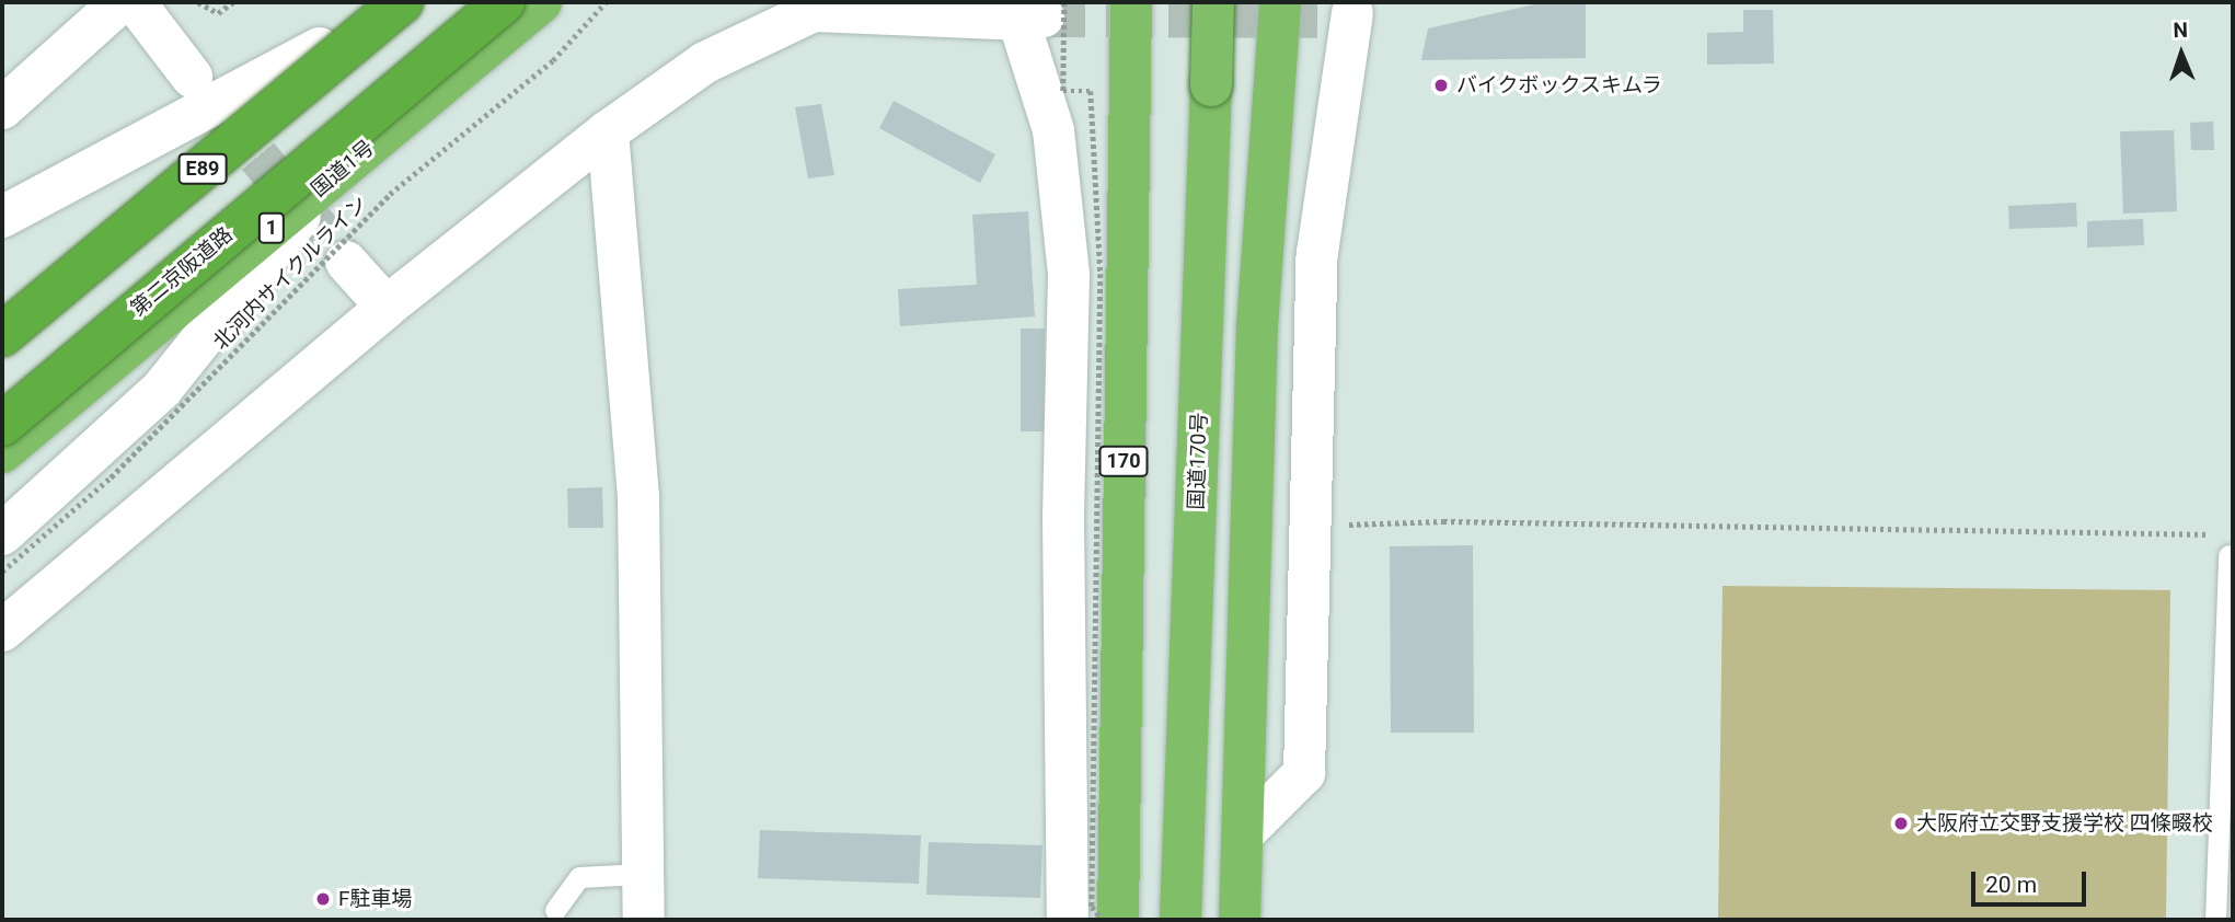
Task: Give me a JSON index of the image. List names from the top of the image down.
{
  "streets": {
    "highway": [
      "E89",
      "国道1号",
      "1",
      "第二京阪道路",
      "170",
      "国道170号"
    ],
    "path": ["北河内サイクルライン"]
  },
  "places": ["バイクボックスキムラ", "大阪府立交野支援学校 四條畷校", "F駐車場"],
  "scale_bar": "20 m",
  "north": "top"
}
